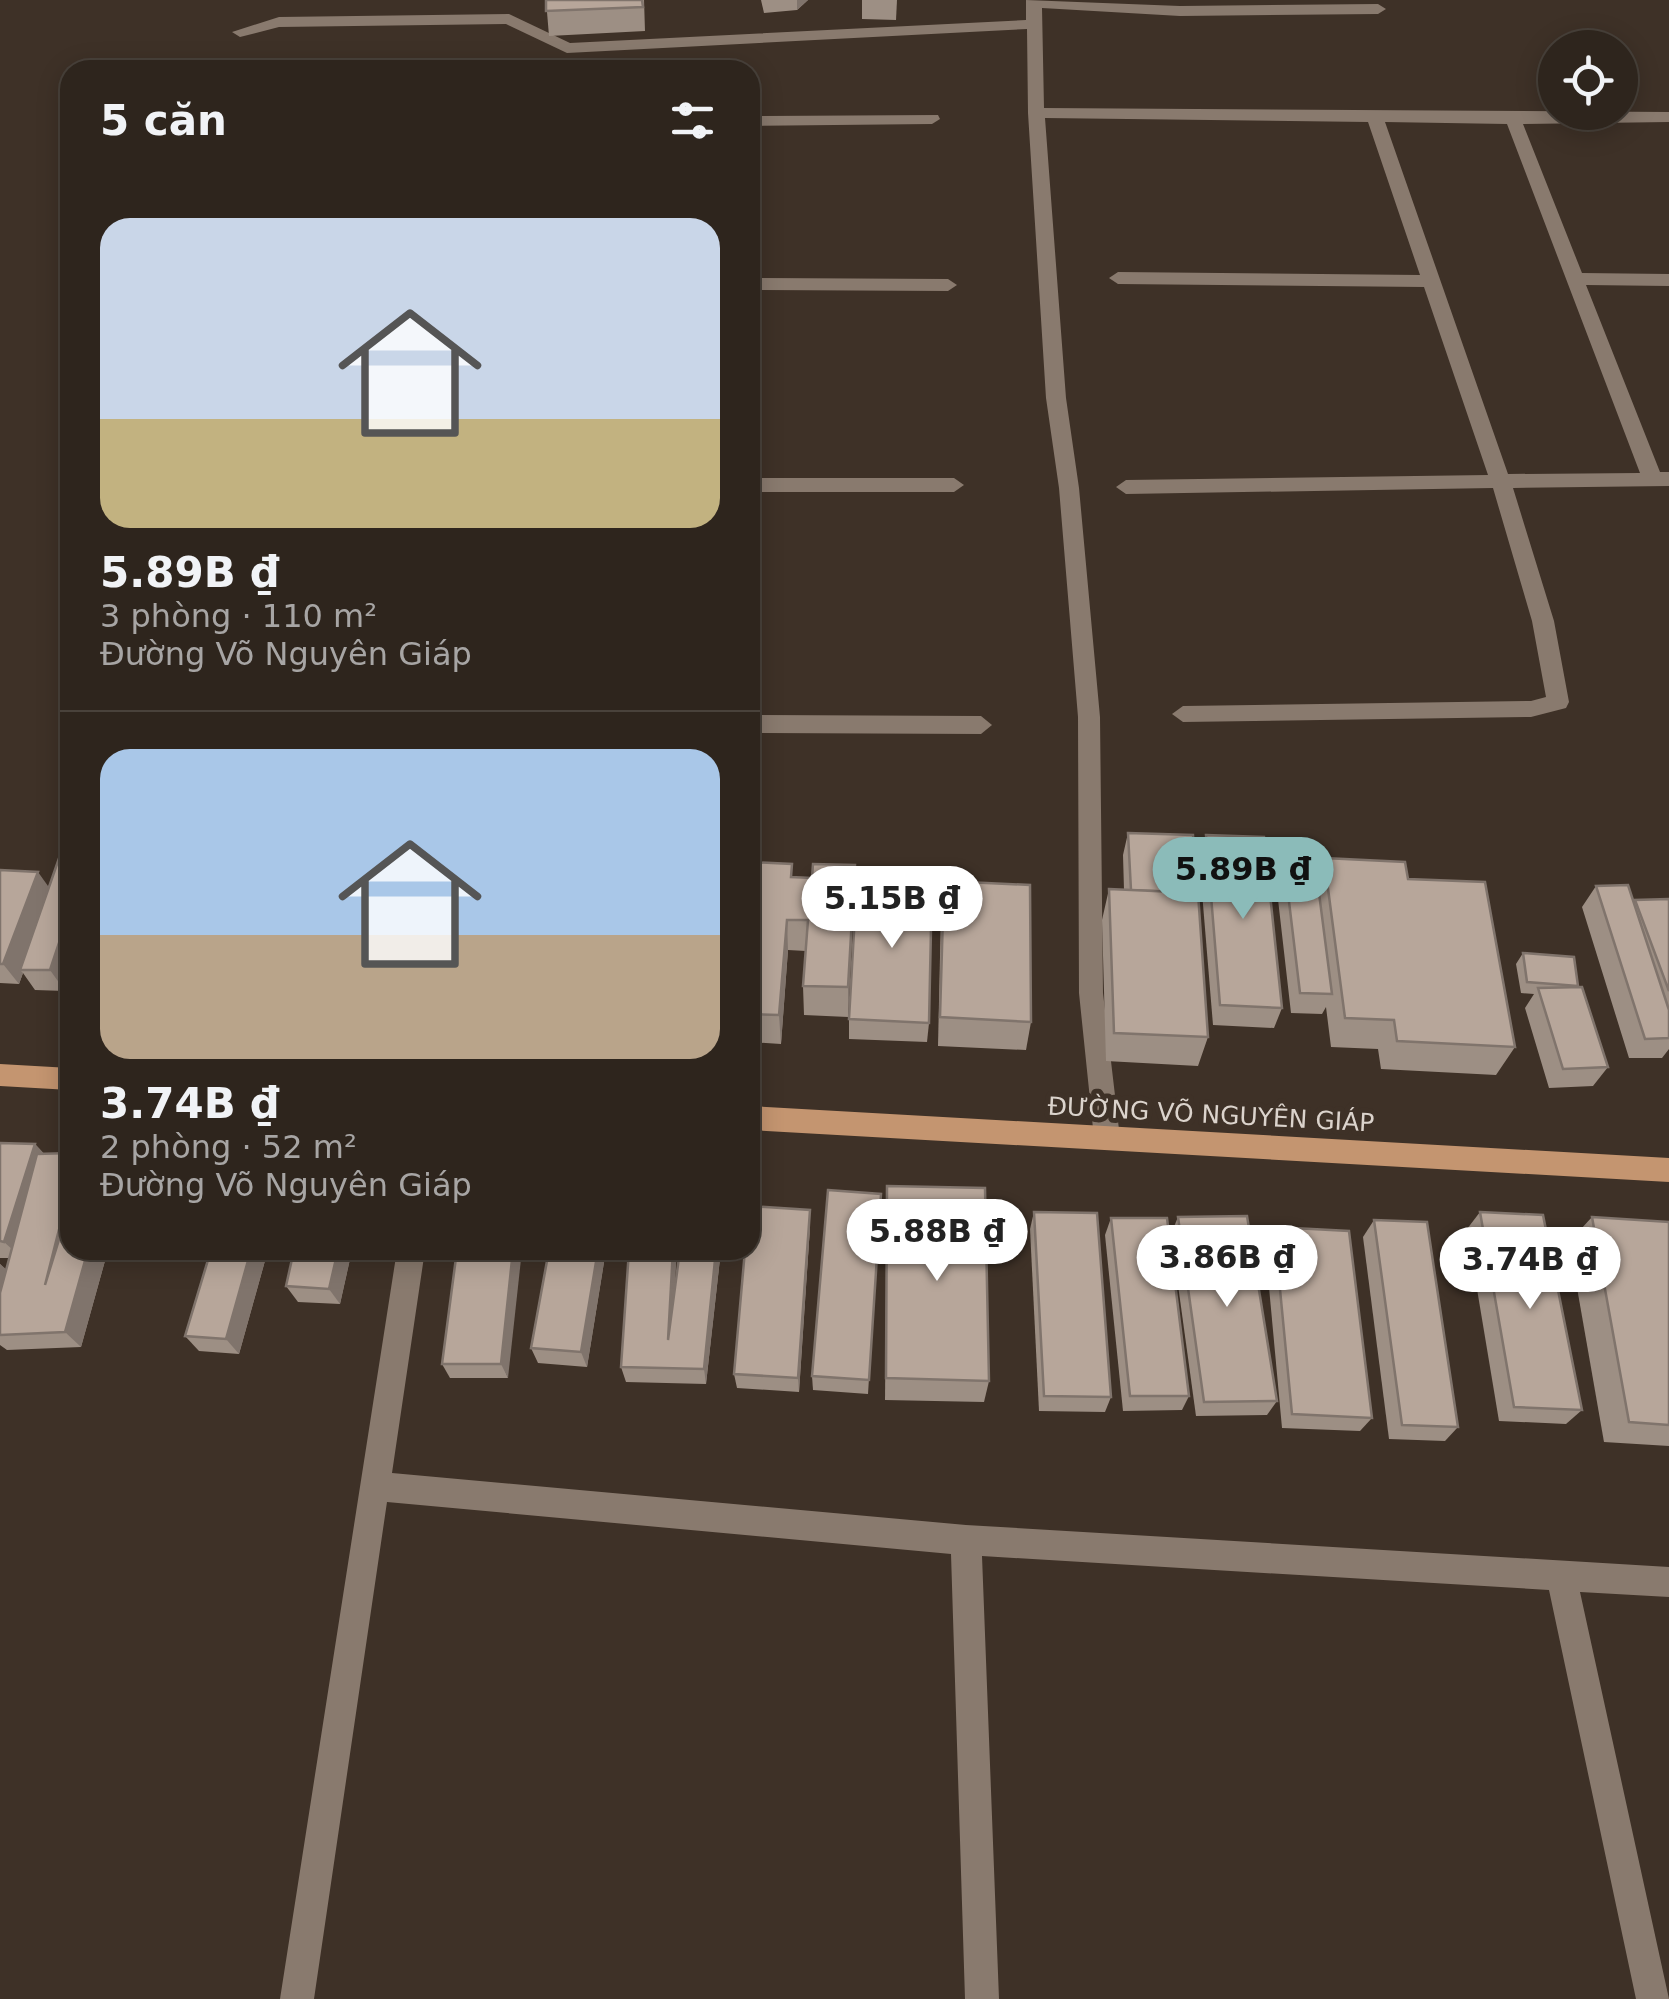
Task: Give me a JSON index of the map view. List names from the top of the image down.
{
  "streets": {
    "main road": ["ĐƯỜNG VÕ NGUYÊN GIÁP"]
  },
  "page": {
    "heading": "5 căn",
    "list": [
      {
        "name": "5.89B ₫",
        "note": "3 phòng · 110 m² · Đường Võ Nguyên Giáp"
      },
      {
        "name": "3.74B ₫",
        "note": "2 phòng · 52 m² · Đường Võ Nguyên Giáp"
      }
    ],
    "price": [
      "5.89B ₫",
      "5.15B ₫",
      "5.88B ₫",
      "3.86B ₫",
      "3.74B ₫"
    ]
  }
}
